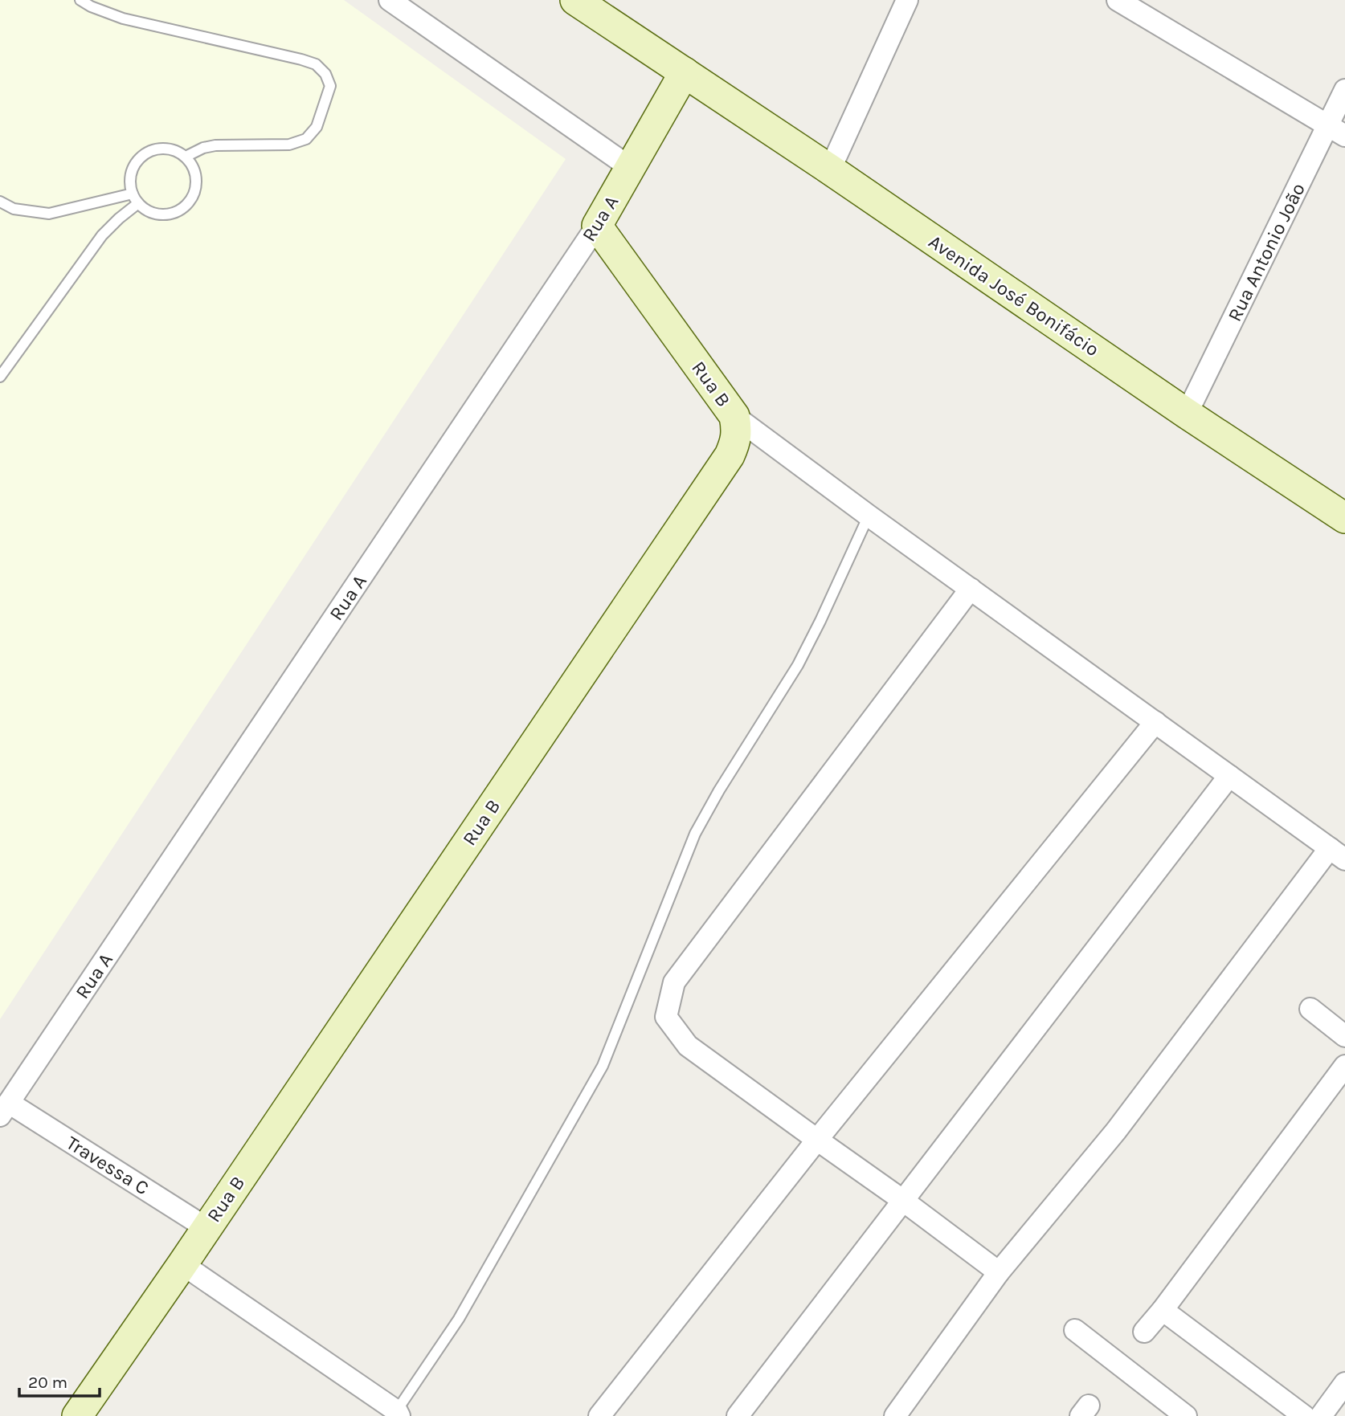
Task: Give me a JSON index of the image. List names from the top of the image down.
{
  "streets": {
    "street": [
      "Rua A",
      "Rua Antonio João",
      "Avenida José Bonifácio",
      "Rua B",
      "Travessa C"
    ]
  },
  "crossings": [
    ["Rua A", "Avenida José Bonifácio"],
    ["Rua A", "Rua B"],
    ["Rua A", "Travessa C"],
    ["Rua Antonio João", "Avenida José Bonifácio"],
    ["Rua B", "Travessa C"]
  ],
  "scale_bar": "20 m"
}
